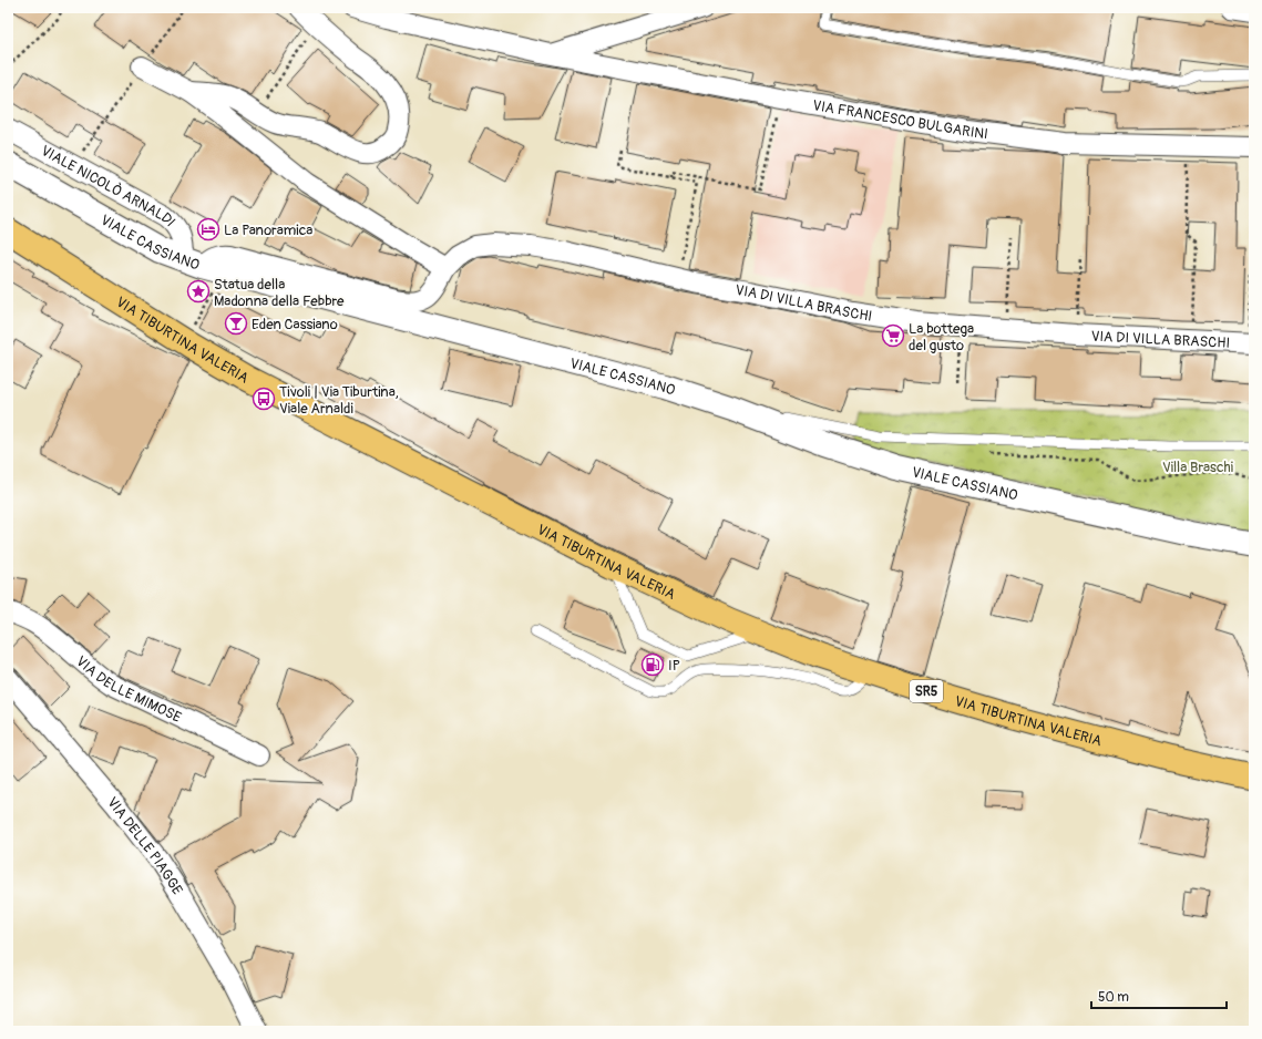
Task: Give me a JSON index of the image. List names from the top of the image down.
{
  "streets": {
    "main road": ["VIA TIBURTINA VALERIA", "SR5"],
    "street": [
      "VIA FRANCESCO BULGARINI",
      "VIALE NICOLÒ ARNALDI",
      "VIALE CASSIANO",
      "VIA DI VILLA BRASCHI",
      "VIA DELLE MIMOSE",
      "VIA DELLE PIAGGE"
    ]
  },
  "crossings": [
    ["VIALE NICOLÒ ARNALDI", "VIALE CASSIANO"],
    ["VIALE NICOLÒ ARNALDI", "VIA DI VILLA BRASCHI"],
    ["VIALE CASSIANO", "VIA DI VILLA BRASCHI"]
  ],
  "parks": ["Villa Braschi"],
  "places": {
    "hotel": ["La Panoramica"],
    "place": ["Statua della Madonna della Febbre"],
    "bar": ["Eden Cassiano"],
    "supermarket": ["La bottega del gusto"],
    "bus stop": ["Tivoli | Via Tiburtina, Viale Arnaldi"],
    "fuel station": ["IP"]
  },
  "scale_bar": "50 m"
}
